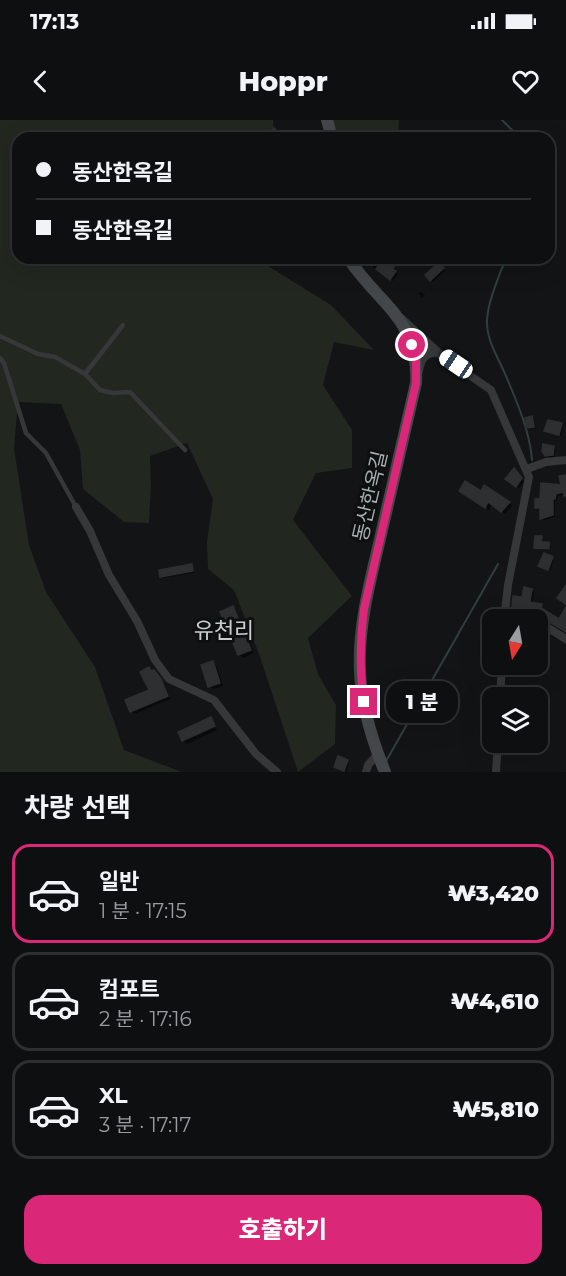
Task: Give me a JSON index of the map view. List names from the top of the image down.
{
  "streets": {
    "street": ["동산한옥길"]
  },
  "districts": ["유천리"],
  "north": "bottom",
  "page": {
    "status": "17:13",
    "header": "Hoppr",
    "banner": ["동산한옥길", "동산한옥길"],
    "bubble": "1 분",
    "heading": "차량 선택",
    "list": [
      {
        "name": "일반",
        "note": "1 분 · 17:15",
        "value": "₩3,420"
      },
      {
        "name": "컴포트",
        "note": "2 분 · 17:16",
        "value": "₩4,610"
      },
      {
        "name": "XL",
        "note": "3 분 · 17:17",
        "value": "₩5,810"
      }
    ],
    "buttons": "호출하기"
  }
}
